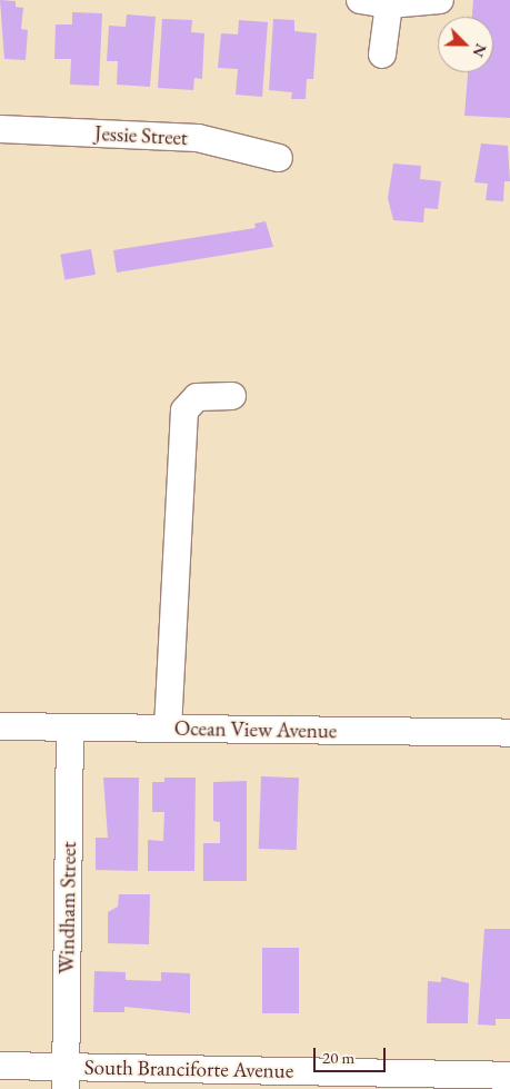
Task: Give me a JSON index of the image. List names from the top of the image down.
{
  "streets": {
    "street": [
      "Jessie Street",
      "Ocean View Avenue",
      "Windham Street",
      "South Branciforte Avenue"
    ]
  },
  "crossings": [
    ["Ocean View Avenue", "Windham Street"],
    ["Windham Street", "South Branciforte Avenue"]
  ],
  "scale_bar": "20 m",
  "north": "bottom right"
}
